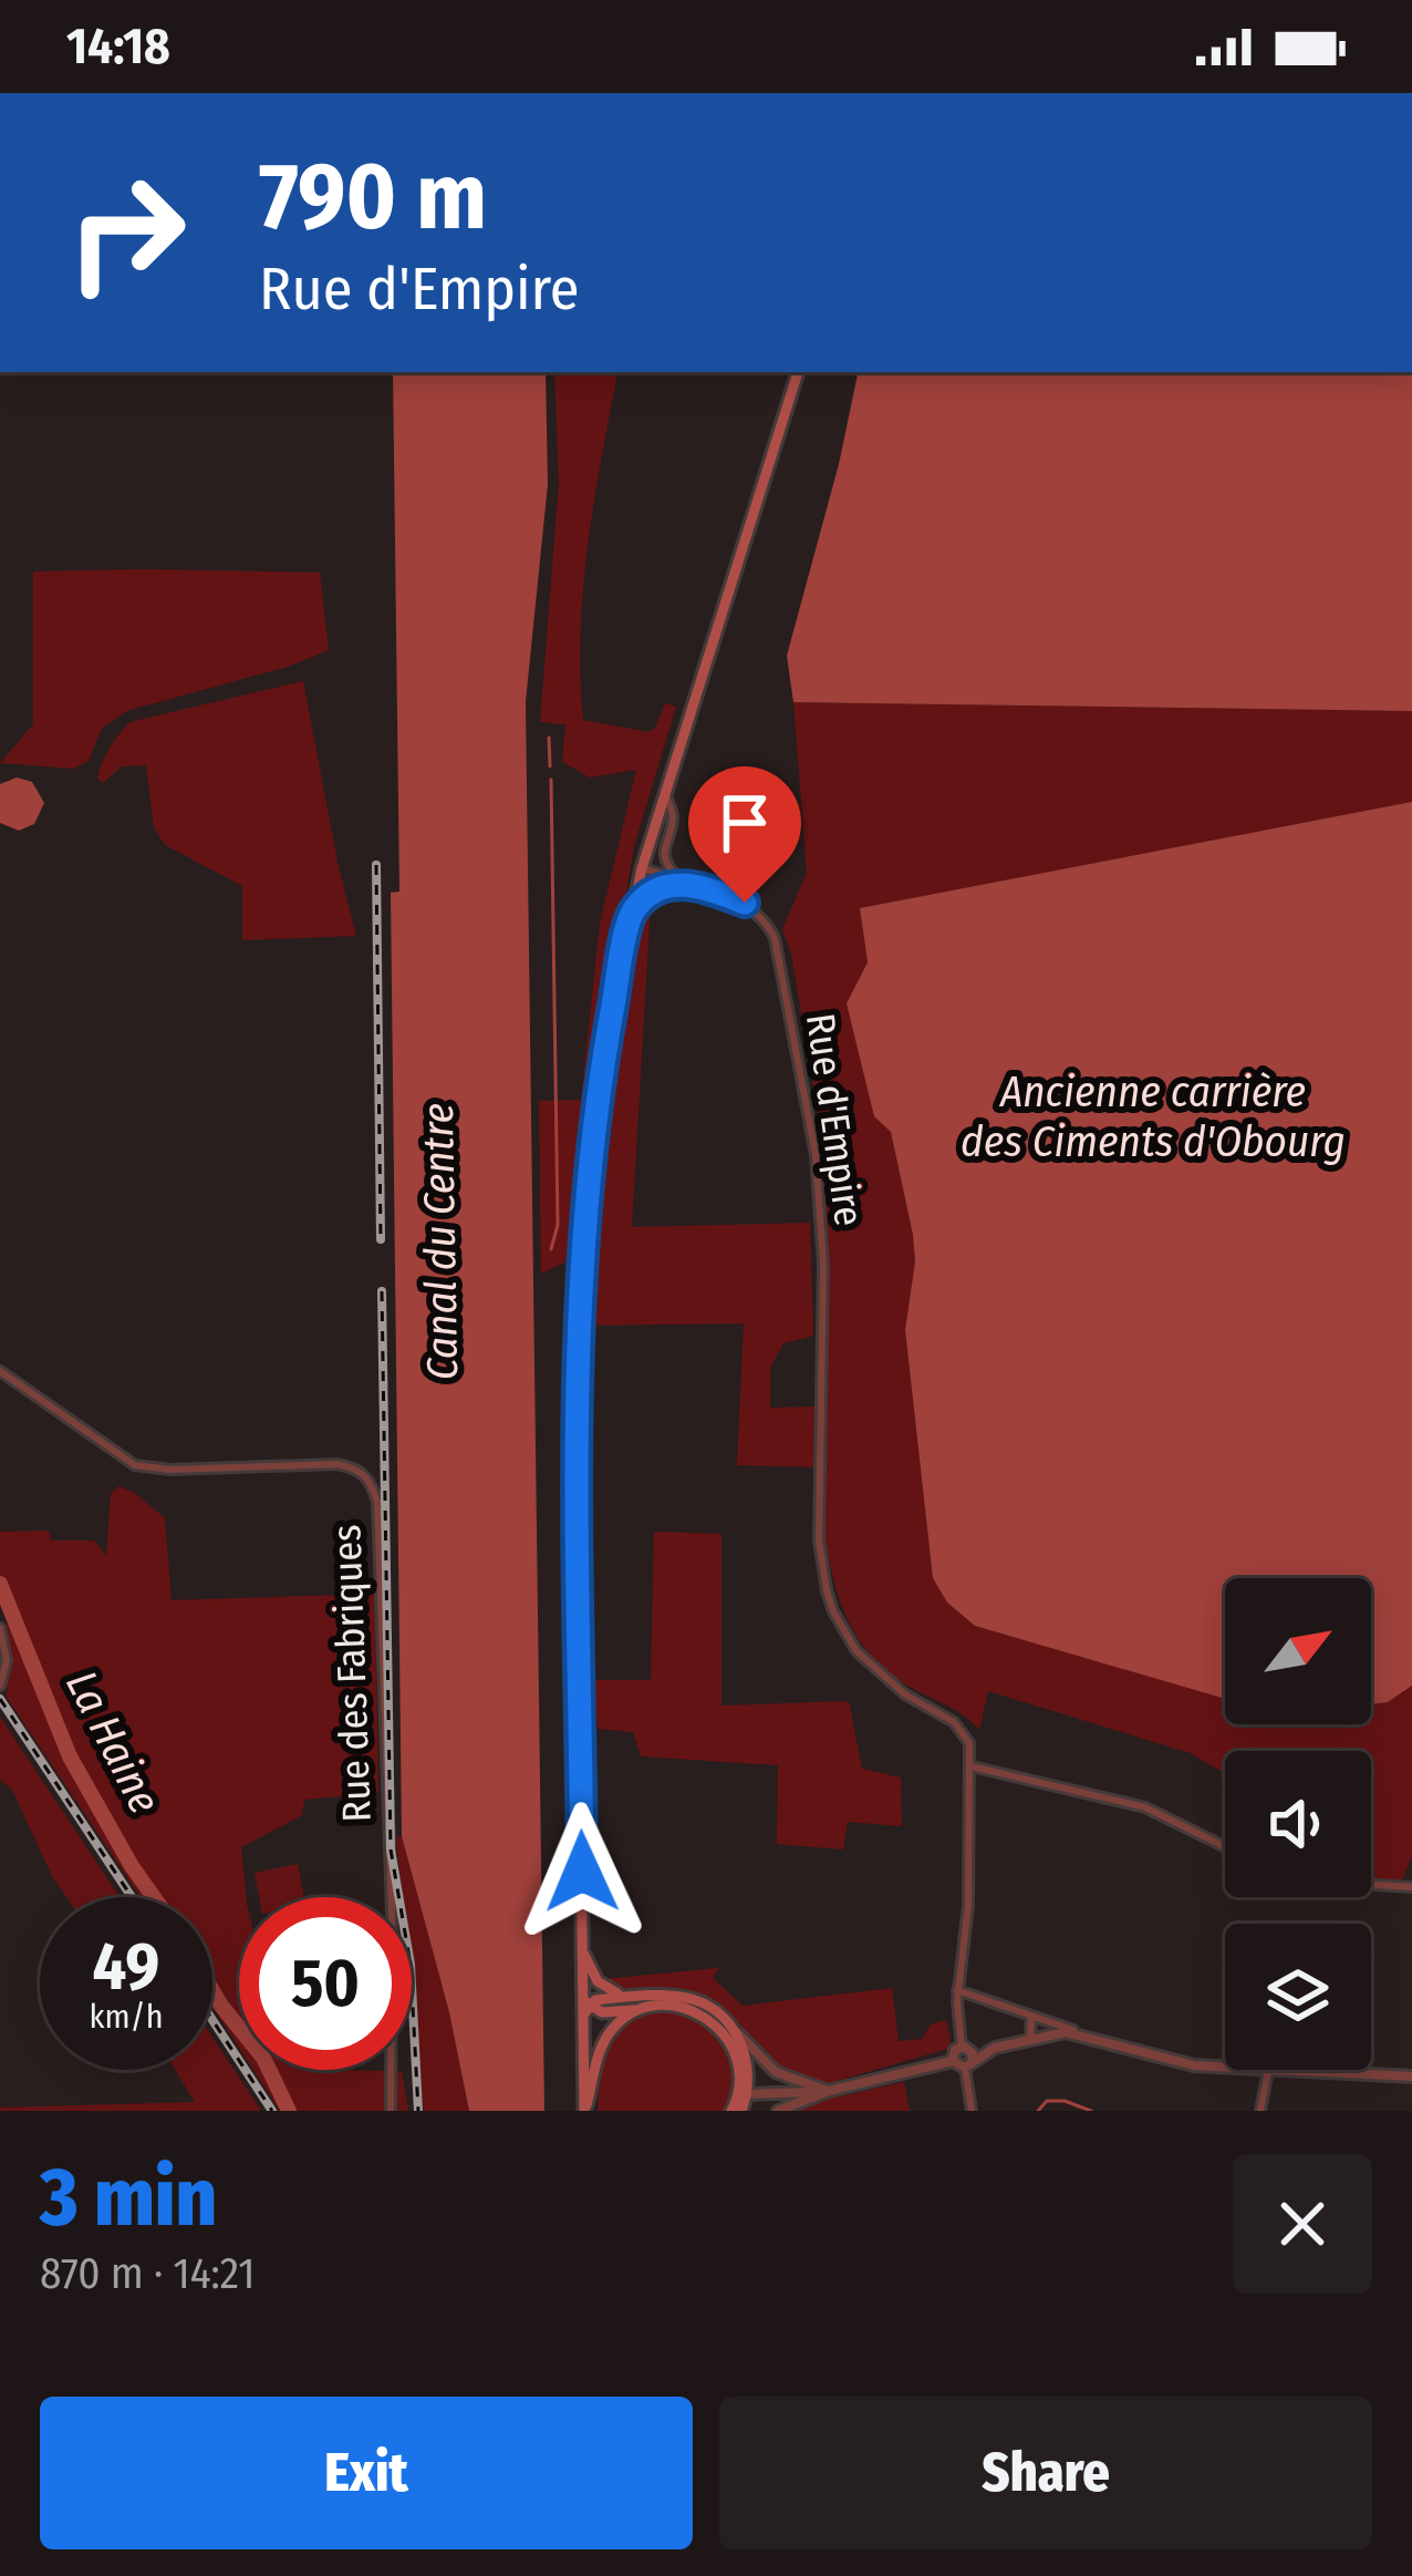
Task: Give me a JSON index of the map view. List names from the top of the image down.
{
  "streets": {
    "street": ["Rue d'Empire", "Rue des Fabriques"]
  },
  "water": ["Ancienne carrière des Ciments d'Obourg", "Canal du Centre", "La Haine"],
  "north": "top right",
  "page": {
    "status": "14:18",
    "turn": ["790 m", "Rue d'Empire"],
    "speed": "49 km/h",
    "limit": "50",
    "heading": ["3 min", "870 m · 14:21"],
    "buttons": ["Exit", "Share"]
  }
}
